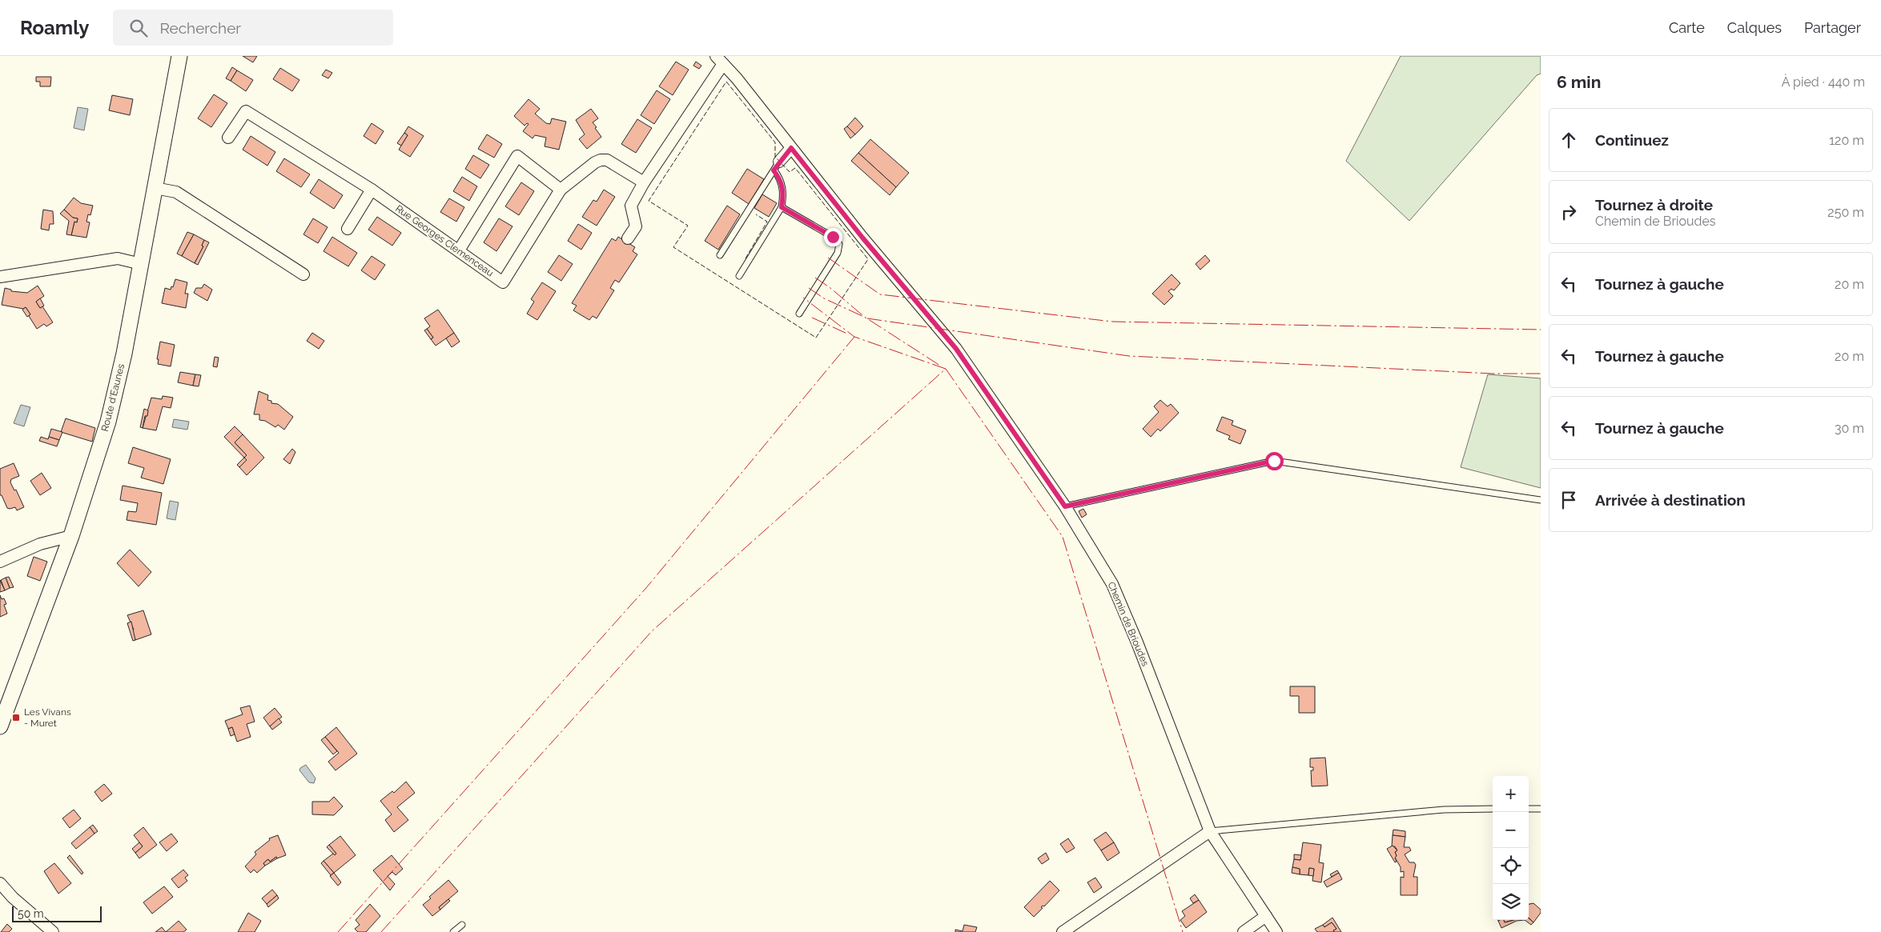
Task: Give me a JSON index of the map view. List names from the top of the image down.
{
  "streets": {
    "main road": ["Route d'Eaunes"],
    "street": ["Rue Georges Clemenceau", "Chemin de Brioudes"]
  },
  "places": {
    "transit": ["Les Vivans - Muret"]
  },
  "scale_bar": "50 m",
  "page": {
    "header": "Roamly",
    "search": "Rechercher",
    "nav": ["Carte", "Calques", "Partager"],
    "heading": ["6 min", "À pied · 440 m"],
    "list": [
      ["Continuez", "120 m"],
      ["Tournez à droite", "Chemin de Brioudes", "250 m"],
      ["Tournez à gauche", "20 m"],
      ["Tournez à gauche", "20 m"],
      ["Tournez à gauche", "30 m"],
      "Arrivée à destination"
    ],
    "map_buttons": ["+", "−"],
    "scale": "50 m"
  }
}
